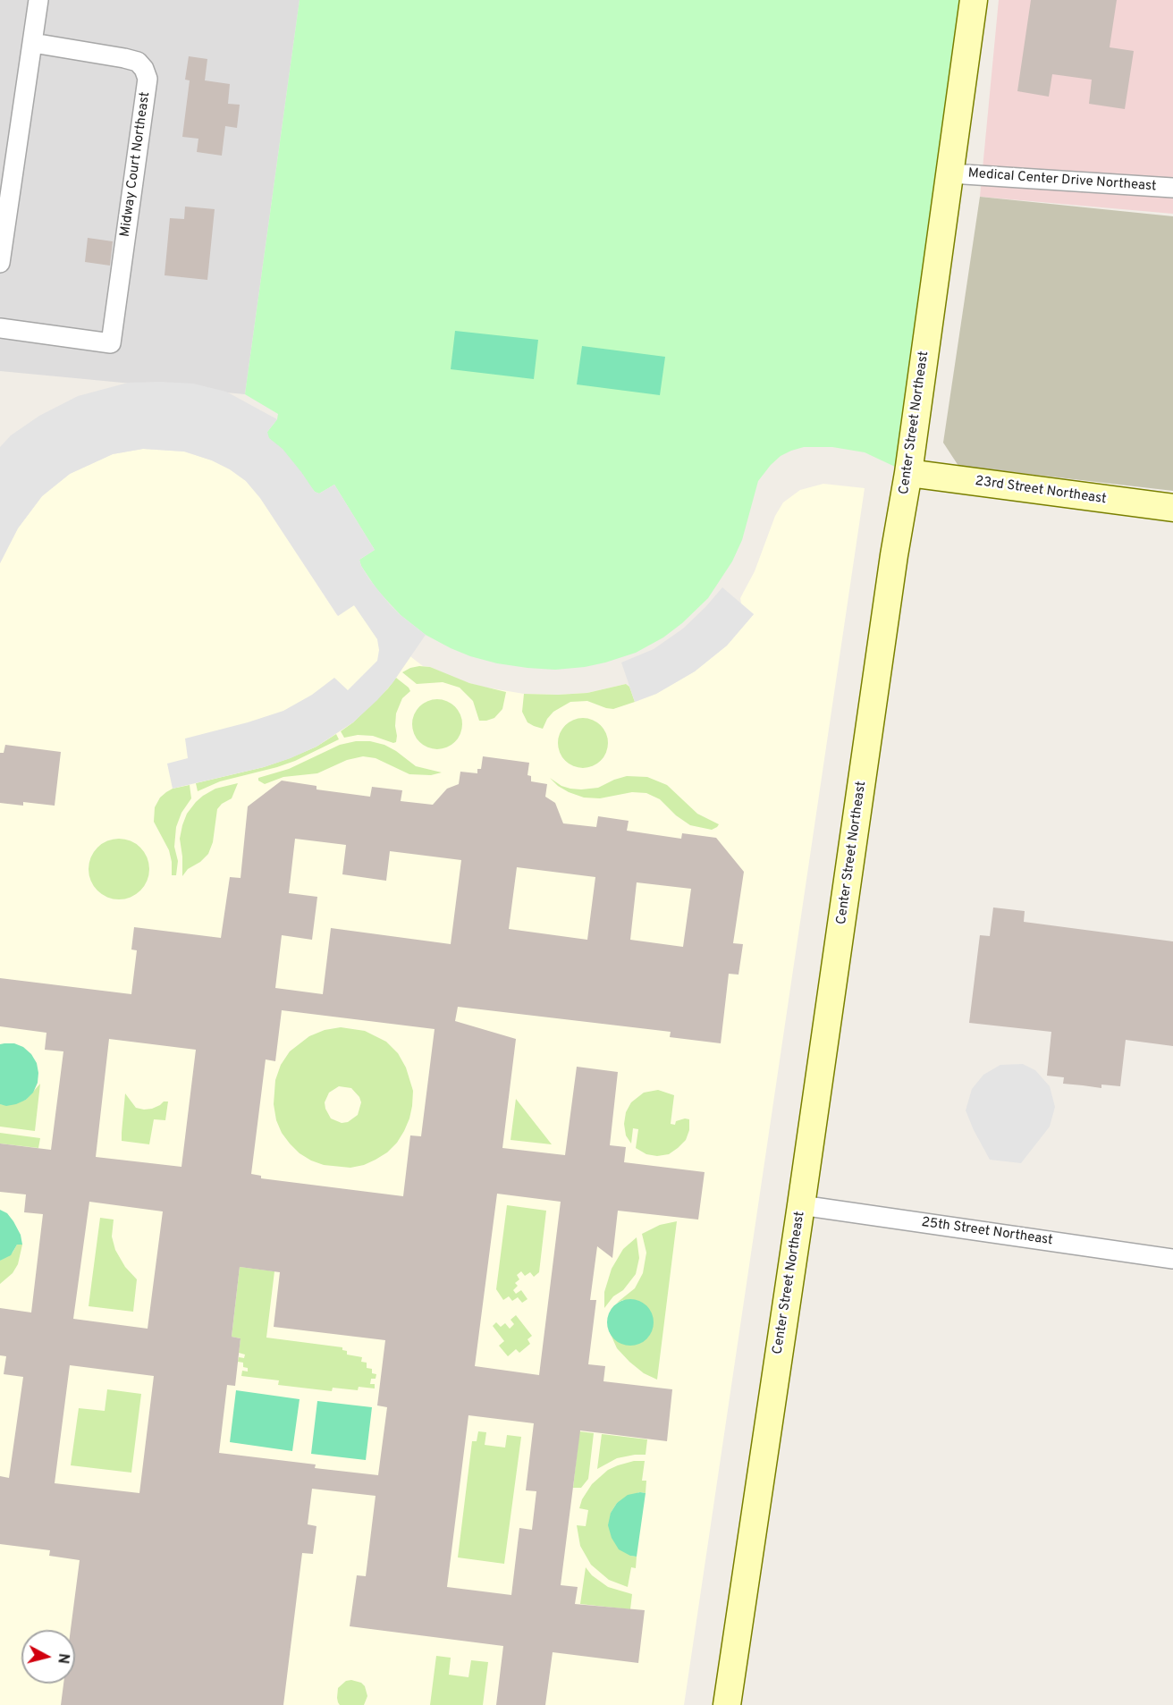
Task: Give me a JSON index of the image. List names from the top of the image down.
{
  "streets": {
    "main road": ["Center Street Northeast", "23rd Street Northeast"],
    "street": ["Midway Court Northeast", "Medical Center Drive Northeast", "25th Street Northeast"]
  },
  "crossings": [
    ["Medical Center Drive Northeast", "Center Street Northeast"],
    ["Center Street Northeast", "23rd Street Northeast"],
    ["Center Street Northeast", "25th Street Northeast"]
  ],
  "north": "right"
}
